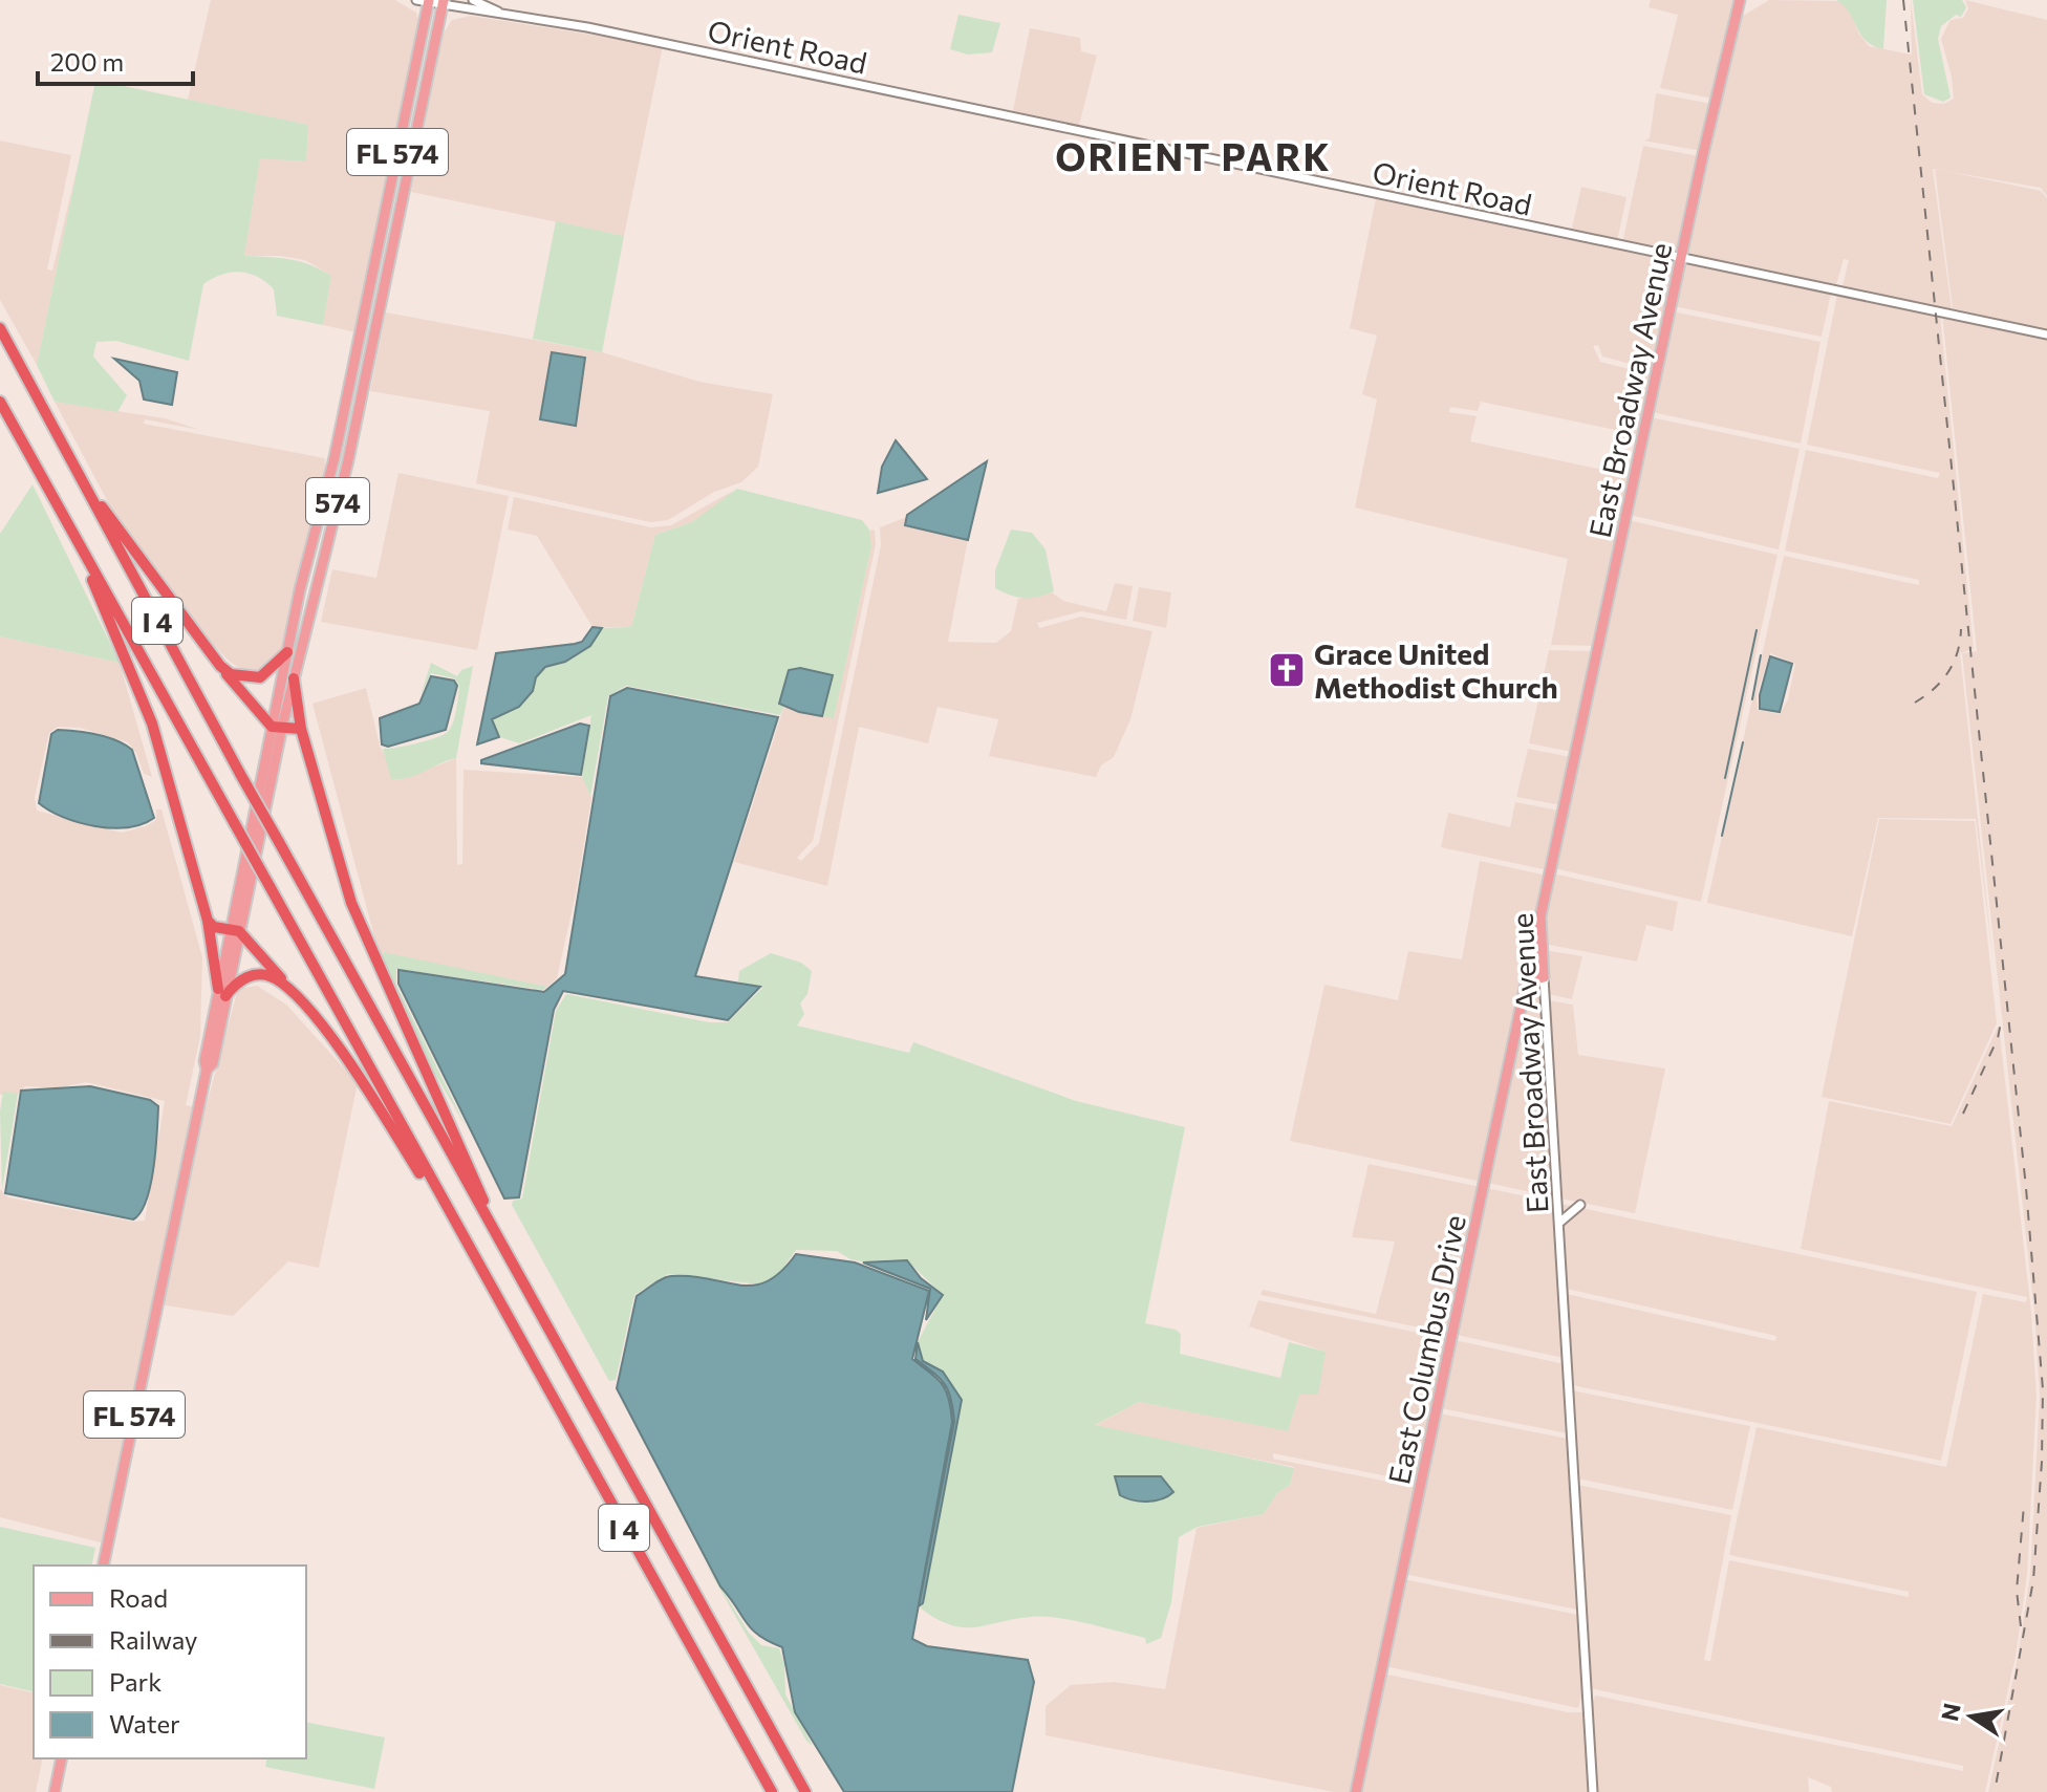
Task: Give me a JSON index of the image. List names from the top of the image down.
{
  "streets": {
    "highway": ["I 4"],
    "main road": [
      "FL 574",
      "East Broadway Avenue",
      "574",
      "East Columbus Drive"
    ],
    "street": ["Orient Road"]
  },
  "crossings": [
    ["Orient Road", "FL 574"],
    ["Orient Road", "East Broadway Avenue"],
    ["Orient Road", "574"],
    ["FL 574", "574"],
    ["East Broadway Avenue", "East Columbus Drive"]
  ],
  "districts": ["ORIENT PARK"],
  "places": {
    "church": ["Grace United Methodist Church"]
  },
  "legend": [
    "Road",
    "Railway",
    "Park",
    "Water"
  ],
  "scale_bar": "200 m",
  "north": "left"
}
